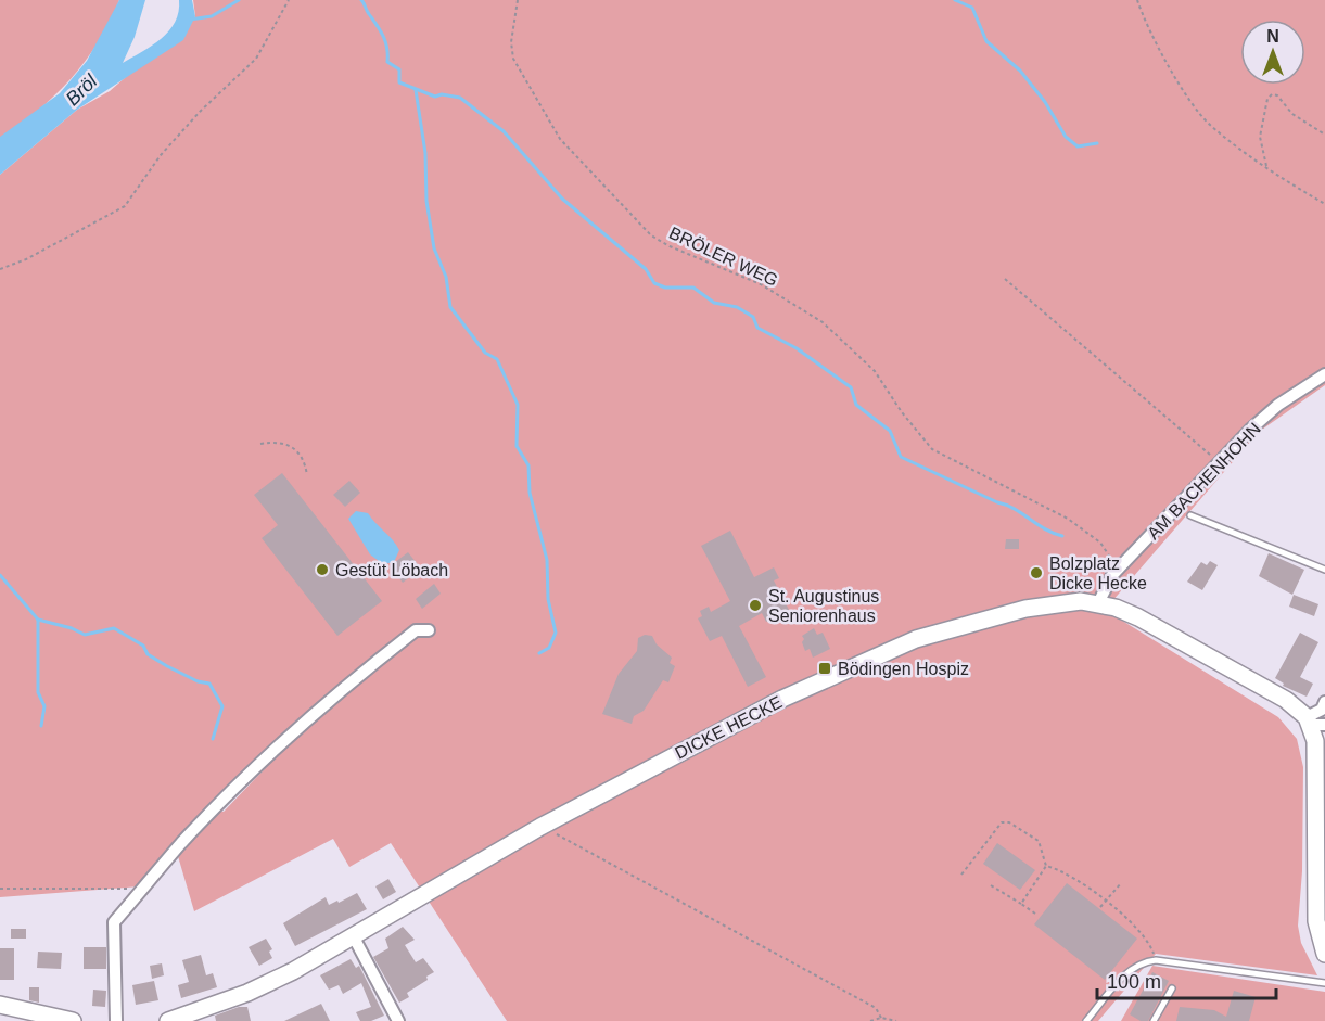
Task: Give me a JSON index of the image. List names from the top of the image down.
{
  "streets": {
    "street": ["AM BACHENHOHN", "DICKE HECKE"],
    "path": ["BRÖLER WEG"]
  },
  "crossings": [
    ["BRÖLER WEG", "AM BACHENHOHN"],
    ["AM BACHENHOHN", "DICKE HECKE"]
  ],
  "water": ["Bröl"],
  "places": {
    "other": ["Gestüt Löbach", "Bolzplatz Dicke Hecke", "St. Augustinus Seniorenhaus"],
    "transit": ["Bödingen Hospiz"]
  },
  "scale_bar": "100 m",
  "north": "top"
}
